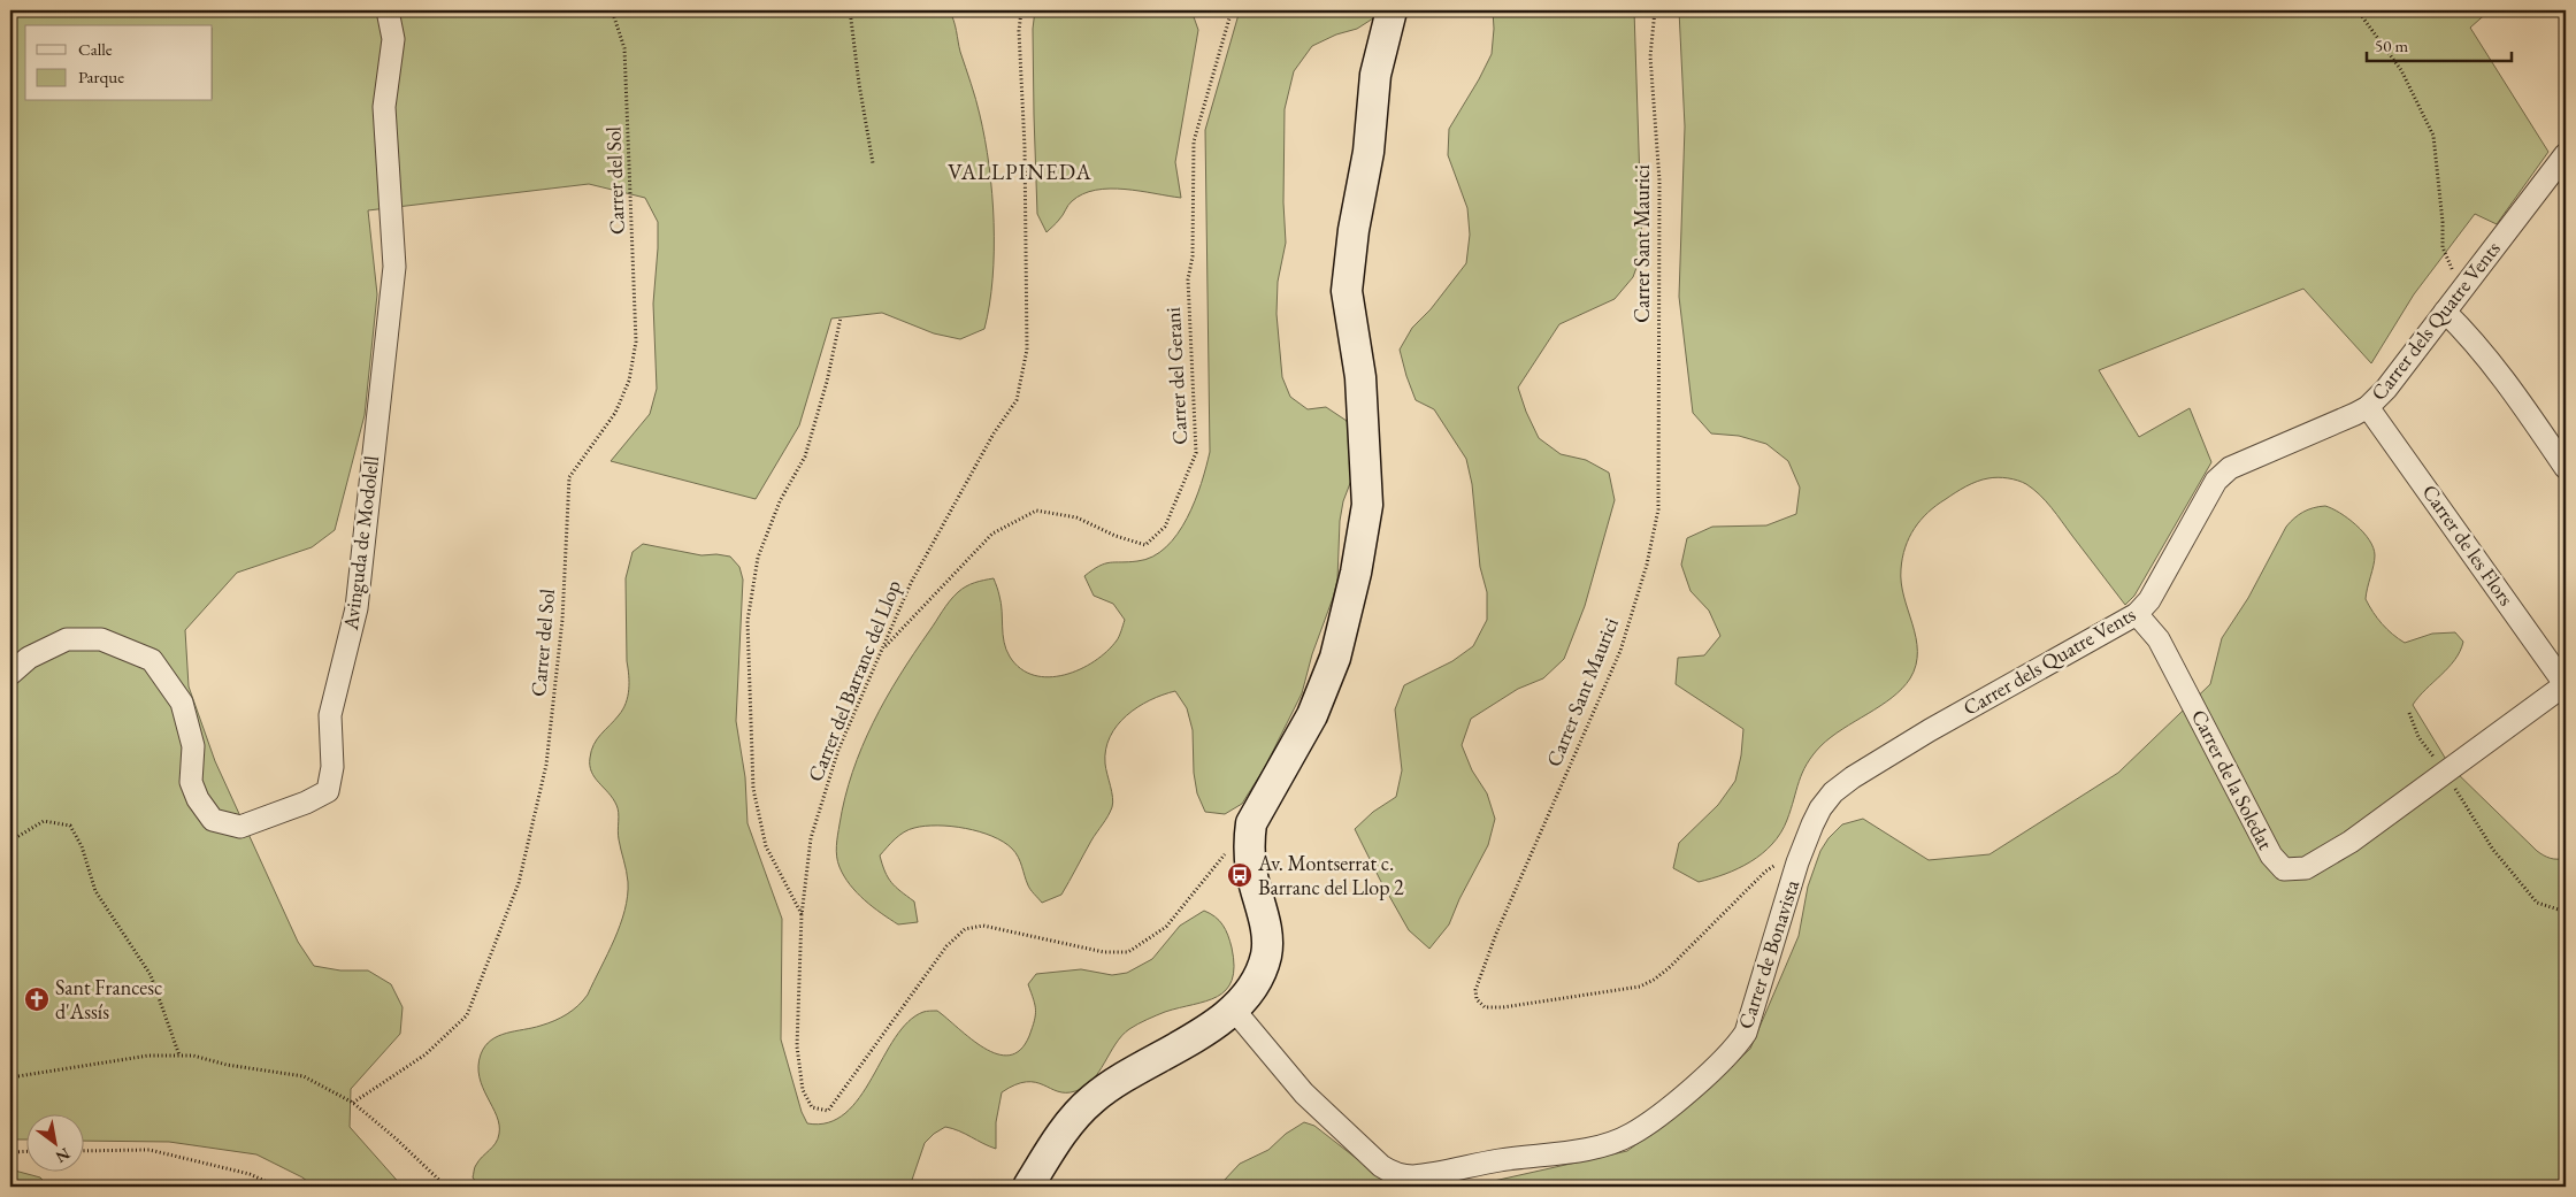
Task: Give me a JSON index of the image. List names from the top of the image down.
{
  "streets": {
    "street": [
      "Carrer dels Quatre Vents",
      "Avinguda de Modolell",
      "Carrer de les Flors",
      "Carrer de la Soledat",
      "Carrer de Bonavista"
    ],
    "path": [
      "Carrer del Sol",
      "Carrer Sant Maurici",
      "Carrer del Gerani",
      "Carrer del Barranc del Llop"
    ]
  },
  "crossings": [
    ["Carrer Sant Maurici", "Carrer dels Quatre Vents"],
    ["Carrer Sant Maurici", "Carrer de Bonavista"],
    ["Carrer dels Quatre Vents", "Carrer de les Flors"],
    ["Carrer dels Quatre Vents", "Carrer de la Soledat"],
    ["Carrer dels Quatre Vents", "Carrer de Bonavista"],
    ["Carrer del Gerani", "Carrer del Barranc del Llop"]
  ],
  "districts": ["VALLPINEDA"],
  "places": {
    "bus stop": ["Av. Montserrat c. Barranc del Llop 2"],
    "church": ["Sant Francesc d'Assís"]
  },
  "legend": ["Calle", "Parque"],
  "scale_bar": "50 m",
  "north": "bottom right"
}
